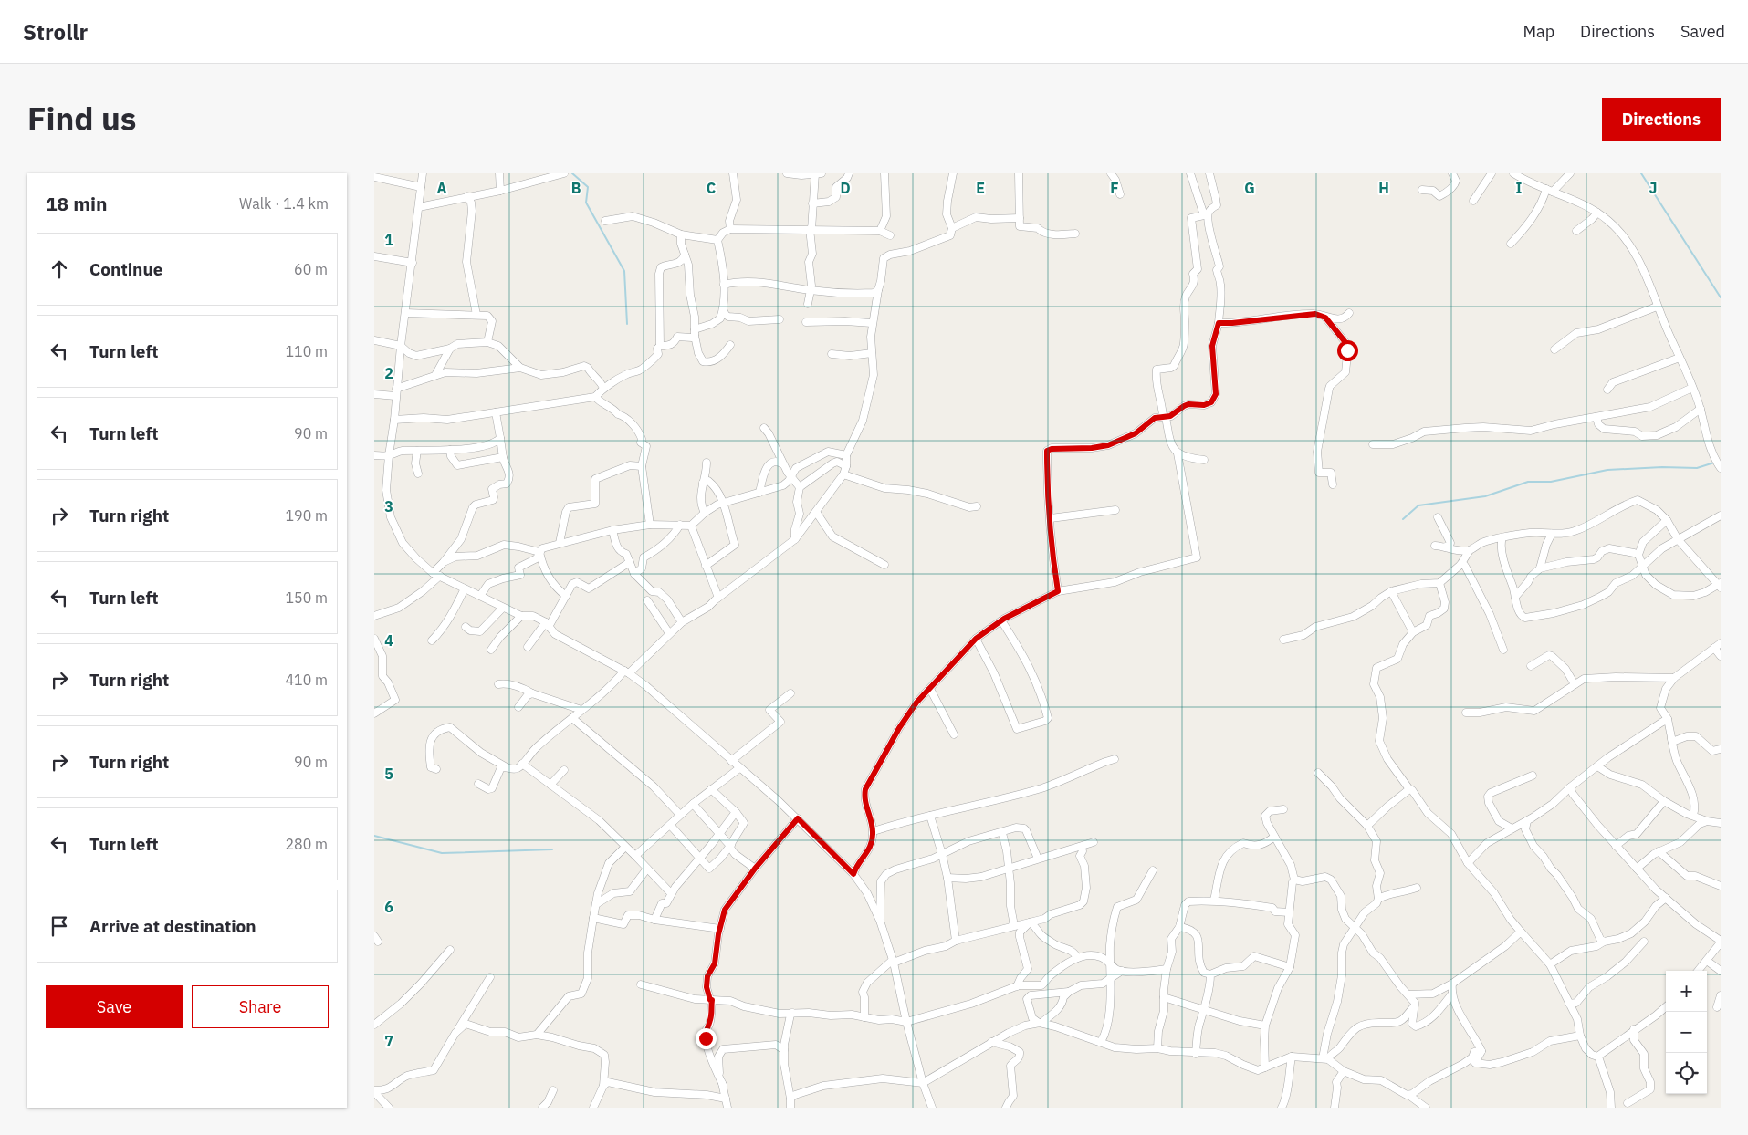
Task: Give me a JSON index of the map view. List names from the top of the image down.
{
  "page": {
    "header": "Strollr",
    "nav": ["Map", "Directions", "Saved"],
    "title": "Find us",
    "buttons": [
      "Directions",
      ["Save", "Share"]
    ],
    "heading": ["18 min", "Walk · 1.4 km"],
    "list": [
      ["Continue", "60 m"],
      ["Turn left", "110 m"],
      ["Turn left", "90 m"],
      ["Turn right", "190 m"],
      ["Turn left", "150 m"],
      ["Turn right", "410 m"],
      ["Turn right", "90 m"],
      ["Turn left", "280 m"],
      "Arrive at destination"
    ],
    "map_buttons": ["+", "−"]
  },
  "grid": {
    "columns": [
      "A",
      "B",
      "C",
      "D",
      "E",
      "F",
      "G",
      "H",
      "I",
      "J"
    ],
    "rows": [
      "1",
      "2",
      "3",
      "4",
      "5",
      "6",
      "7"
    ]
  }
}
